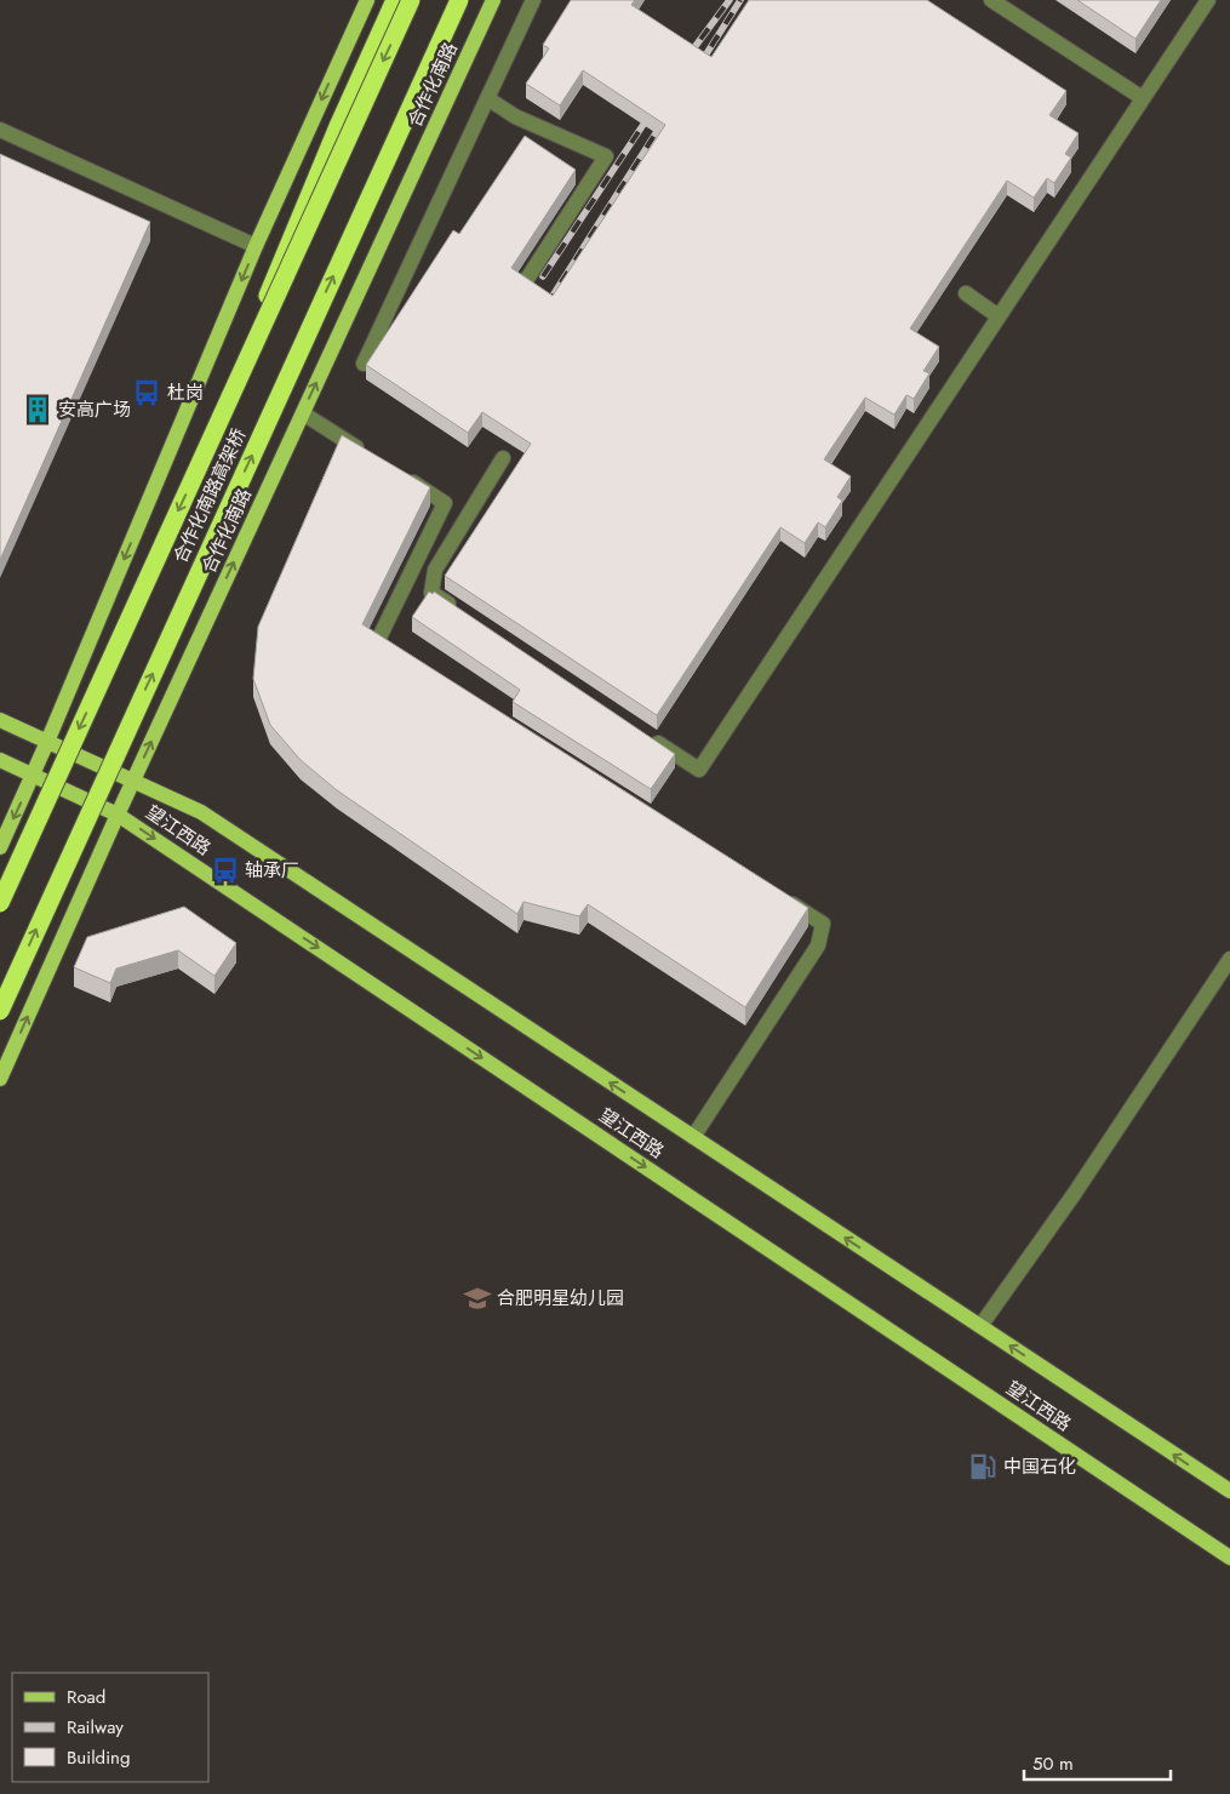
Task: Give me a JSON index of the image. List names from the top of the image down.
{
  "streets": {
    "highway": ["合作化南路高架桥"],
    "main road": ["合作化南路", "望江西路"]
  },
  "crossings": [
    ["合作化南路", "望江西路"]
  ],
  "places": {
    "bus stop": ["杜岗", "轴承厂"],
    "building": ["安高广场"],
    "school or university": ["合肥明星幼儿园"],
    "fuel station": ["中国石化"]
  },
  "legend": ["Road", "Railway", "Building"],
  "scale_bar": "50 m"
}
